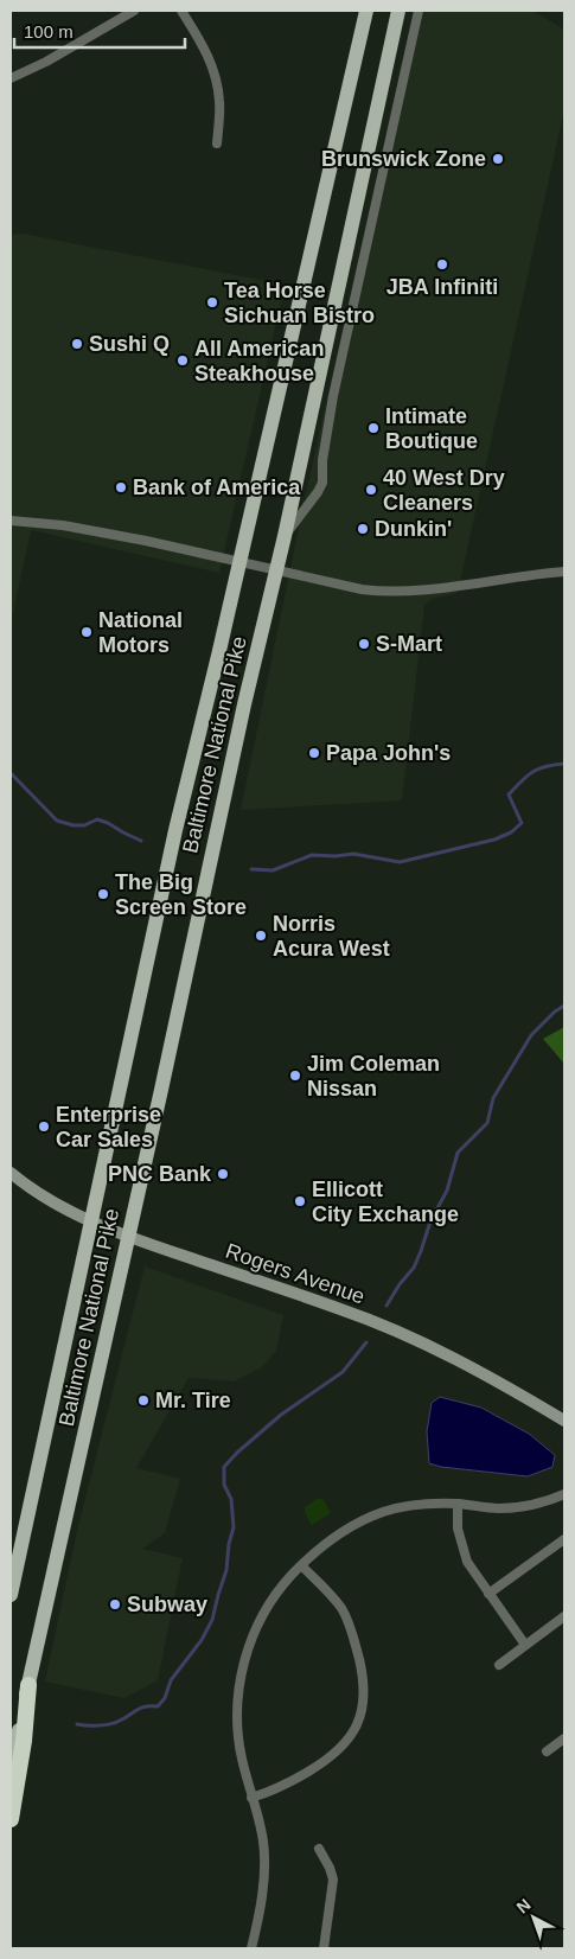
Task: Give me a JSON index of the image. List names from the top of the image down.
{
  "streets": {
    "main road": ["Baltimore National Pike", "Rogers Avenue"]
  },
  "crossings": [
    ["Baltimore National Pike", "Rogers Avenue"]
  ],
  "places": [
    "Brunswick Zone",
    "JBA Infiniti",
    "Tea Horse Sichuan Bistro",
    "Sushi Q",
    "All American Steakhouse",
    "Intimate Boutique",
    "Bank of America",
    "40 West Dry Cleaners",
    "Dunkin'",
    "National Motors",
    "S-Mart",
    "Papa John's",
    "The Big Screen Store",
    "Norris Acura West",
    "Jim Coleman Nissan",
    "Enterprise Car Sales",
    "PNC Bank",
    "Ellicott City Exchange",
    "Mr. Tire",
    "Subway"
  ],
  "scale_bar": "100 m",
  "north": "top left"
}
